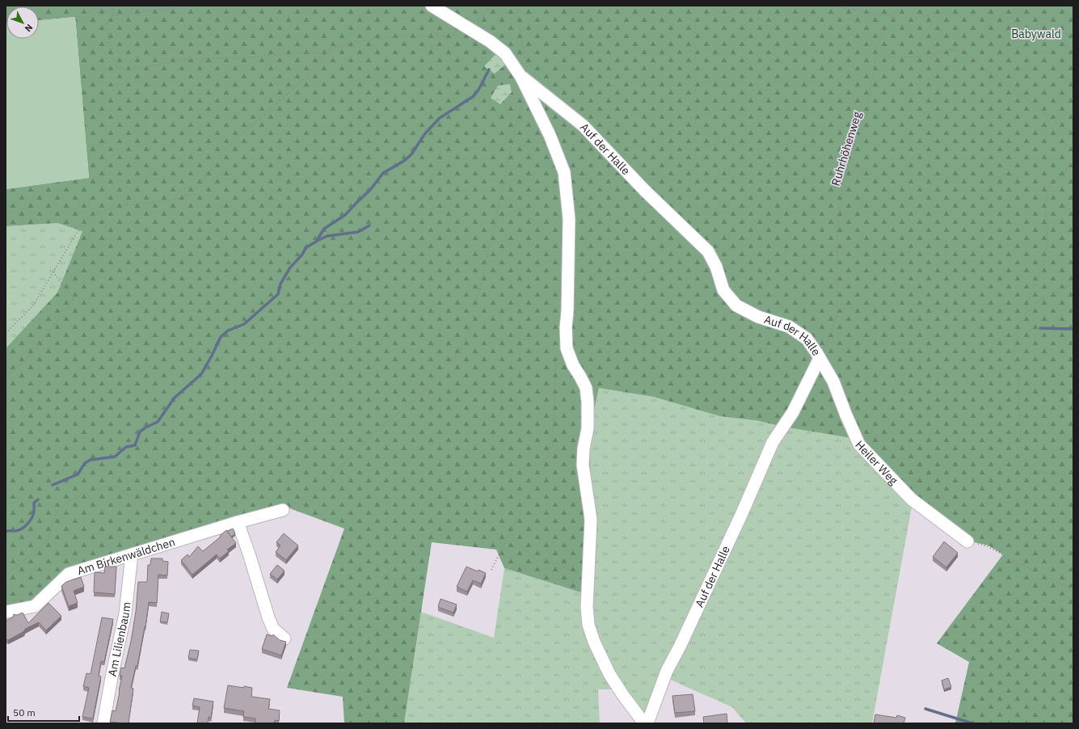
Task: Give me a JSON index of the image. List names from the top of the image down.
{
  "streets": {
    "street": [
      "Auf der Halle",
      "Heiler Weg",
      "Am Birkenwäldchen",
      "Am Lilienbaum"
    ],
    "path": ["Ruhrhöhenweg"]
  },
  "crossings": [
    ["Ruhrhöhenweg", "Auf der Halle"],
    ["Ruhrhöhenweg", "Heiler Weg"],
    ["Auf der Halle", "Heiler Weg"],
    ["Am Birkenwäldchen", "Am Lilienbaum"]
  ],
  "parks": ["Babywald"],
  "scale_bar": "50 m",
  "north": "bottom right"
}
